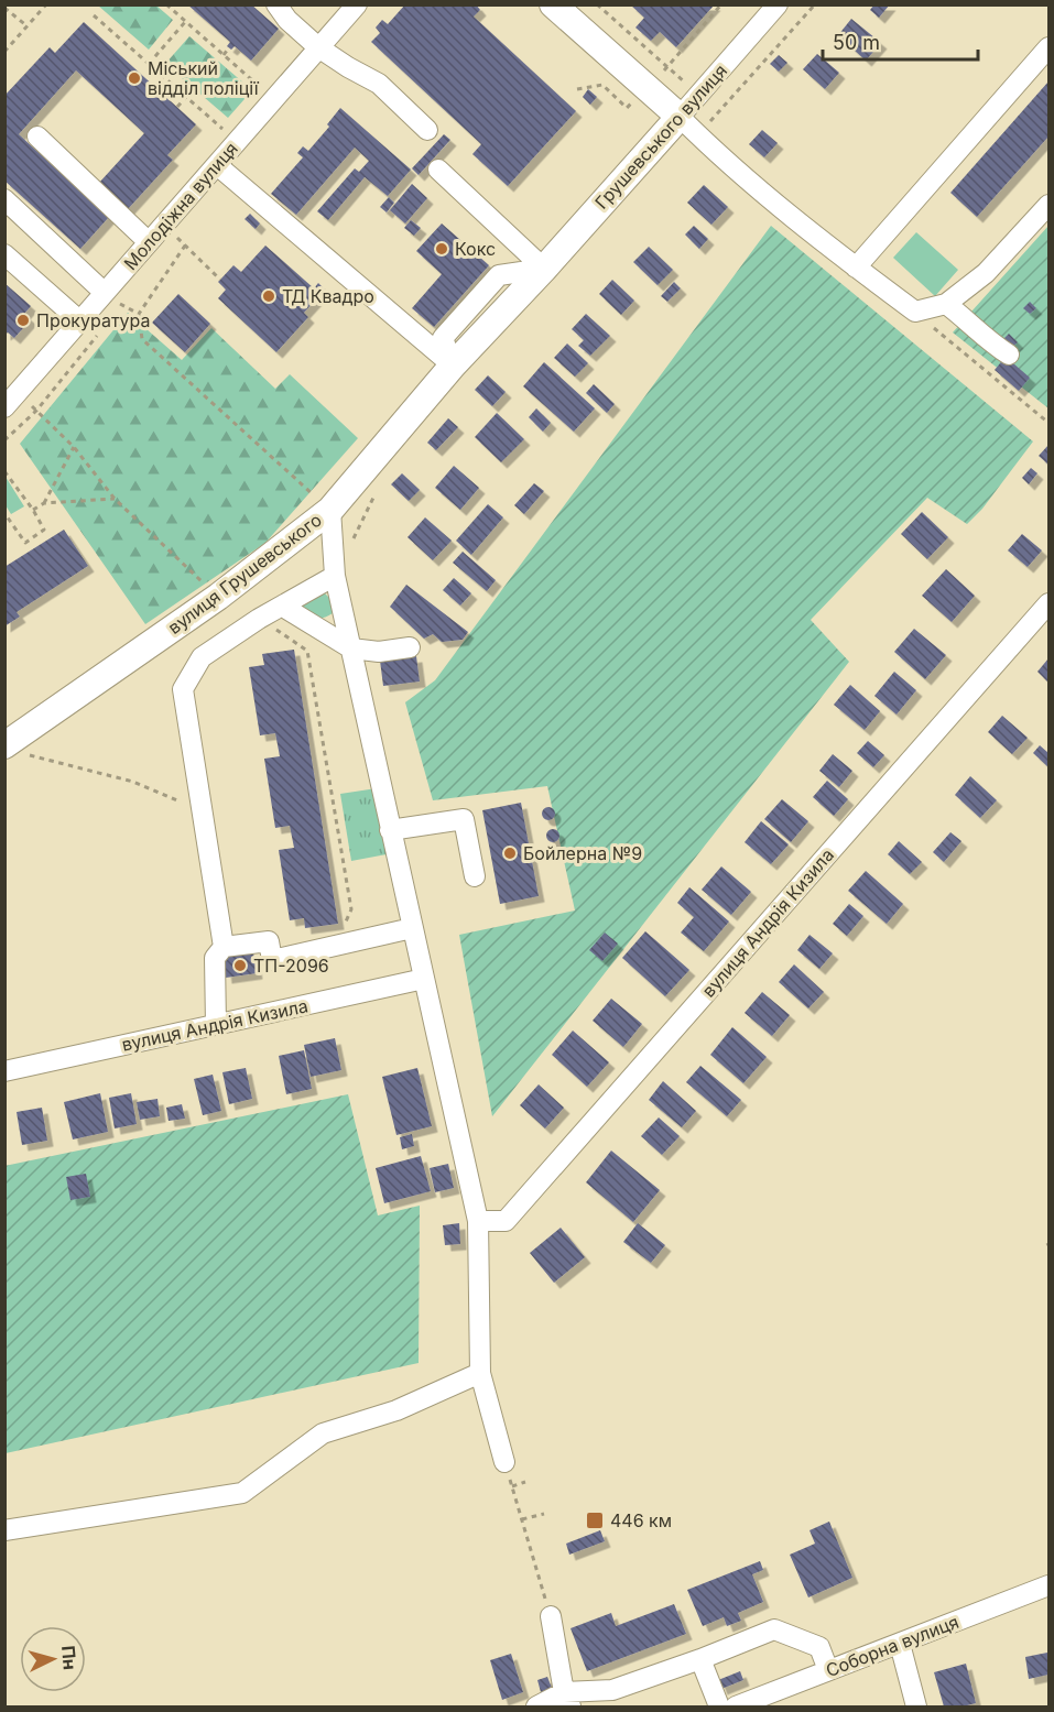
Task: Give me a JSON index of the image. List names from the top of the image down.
{
  "streets": {
    "main road": ["Грушевського вулиця", "вулиця Грушевського"],
    "street": ["Молодіжна вулиця", "вулиця Андрія Кизила", "Соборна вулиця"]
  },
  "crossings": [
    ["Грушевського вулиця", "вулиця Грушевського"]
  ],
  "places": {
    "other": [
      "Міський відділ поліції",
      "Кокс",
      "ТД Квадро",
      "Прокуратура",
      "Бойлерна №9",
      "ТП-2096"
    ],
    "transit": ["446 км"]
  },
  "scale_bar": "50 m",
  "north": "right"
}
